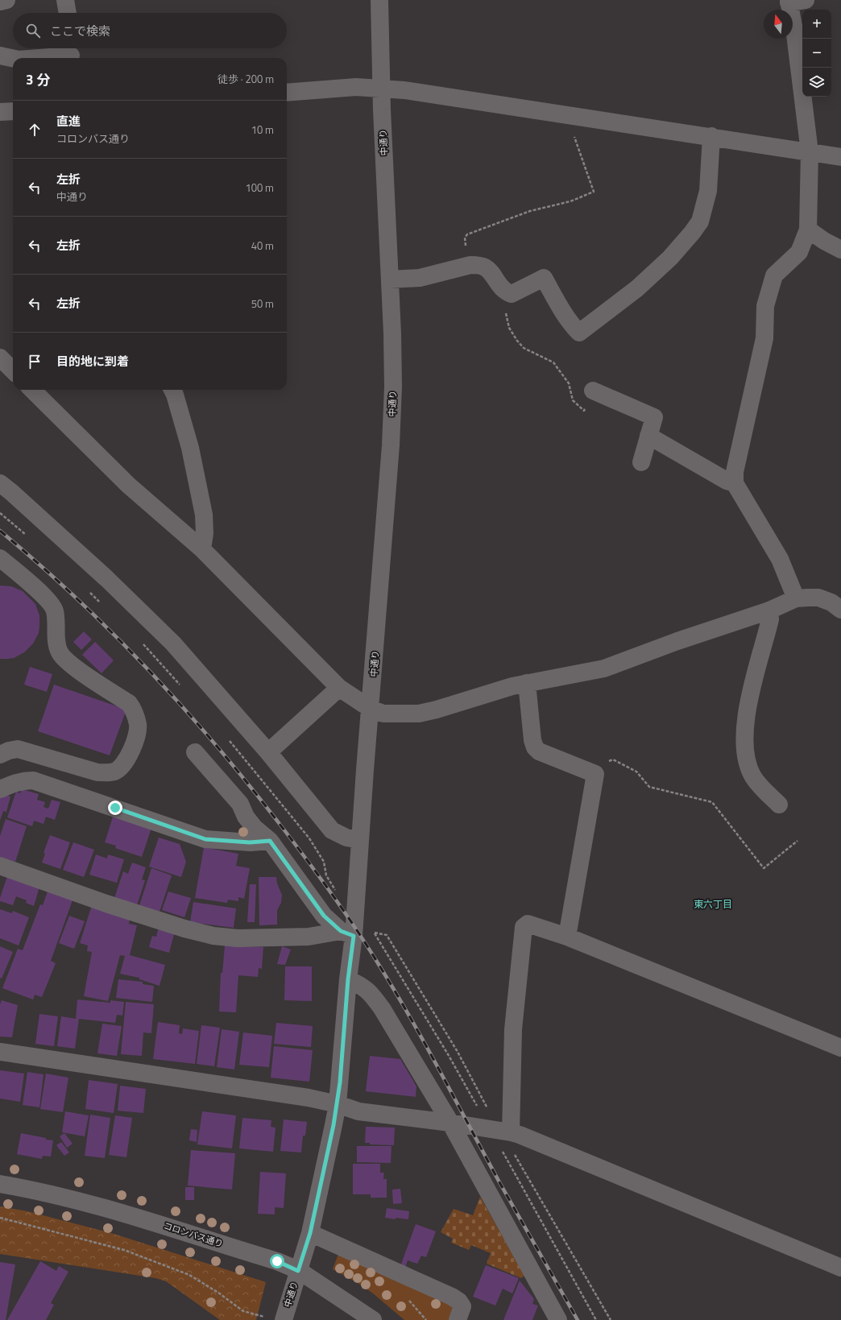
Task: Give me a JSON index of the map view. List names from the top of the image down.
{
  "streets": {
    "street": ["中通り", "コロンバス通り"]
  },
  "crossings": [
    ["中通り", "コロンバス通り"]
  ],
  "districts": ["東六丁目"],
  "north": "top",
  "page": {
    "map_buttons": ["+", "−"],
    "search": "ここで検索",
    "heading": ["3 分", "徒歩 · 200 m"],
    "list": [
      ["直進", "コロンバス通り", "10 m"],
      ["左折", "中通り", "100 m"],
      ["左折", "40 m"],
      ["左折", "50 m"],
      "目的地に到着"
    ]
  }
}
